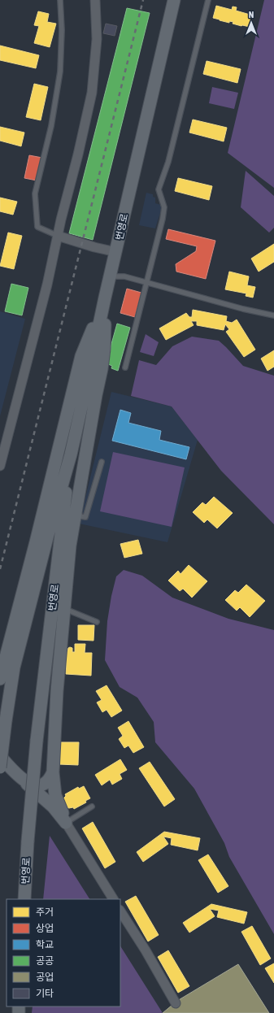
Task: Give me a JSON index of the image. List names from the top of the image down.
{
  "streets": {
    "street": ["번영로"]
  },
  "legend": [
    "주거",
    "상업",
    "학교",
    "공공",
    "공업",
    "기타"
  ],
  "north": "top"
}
